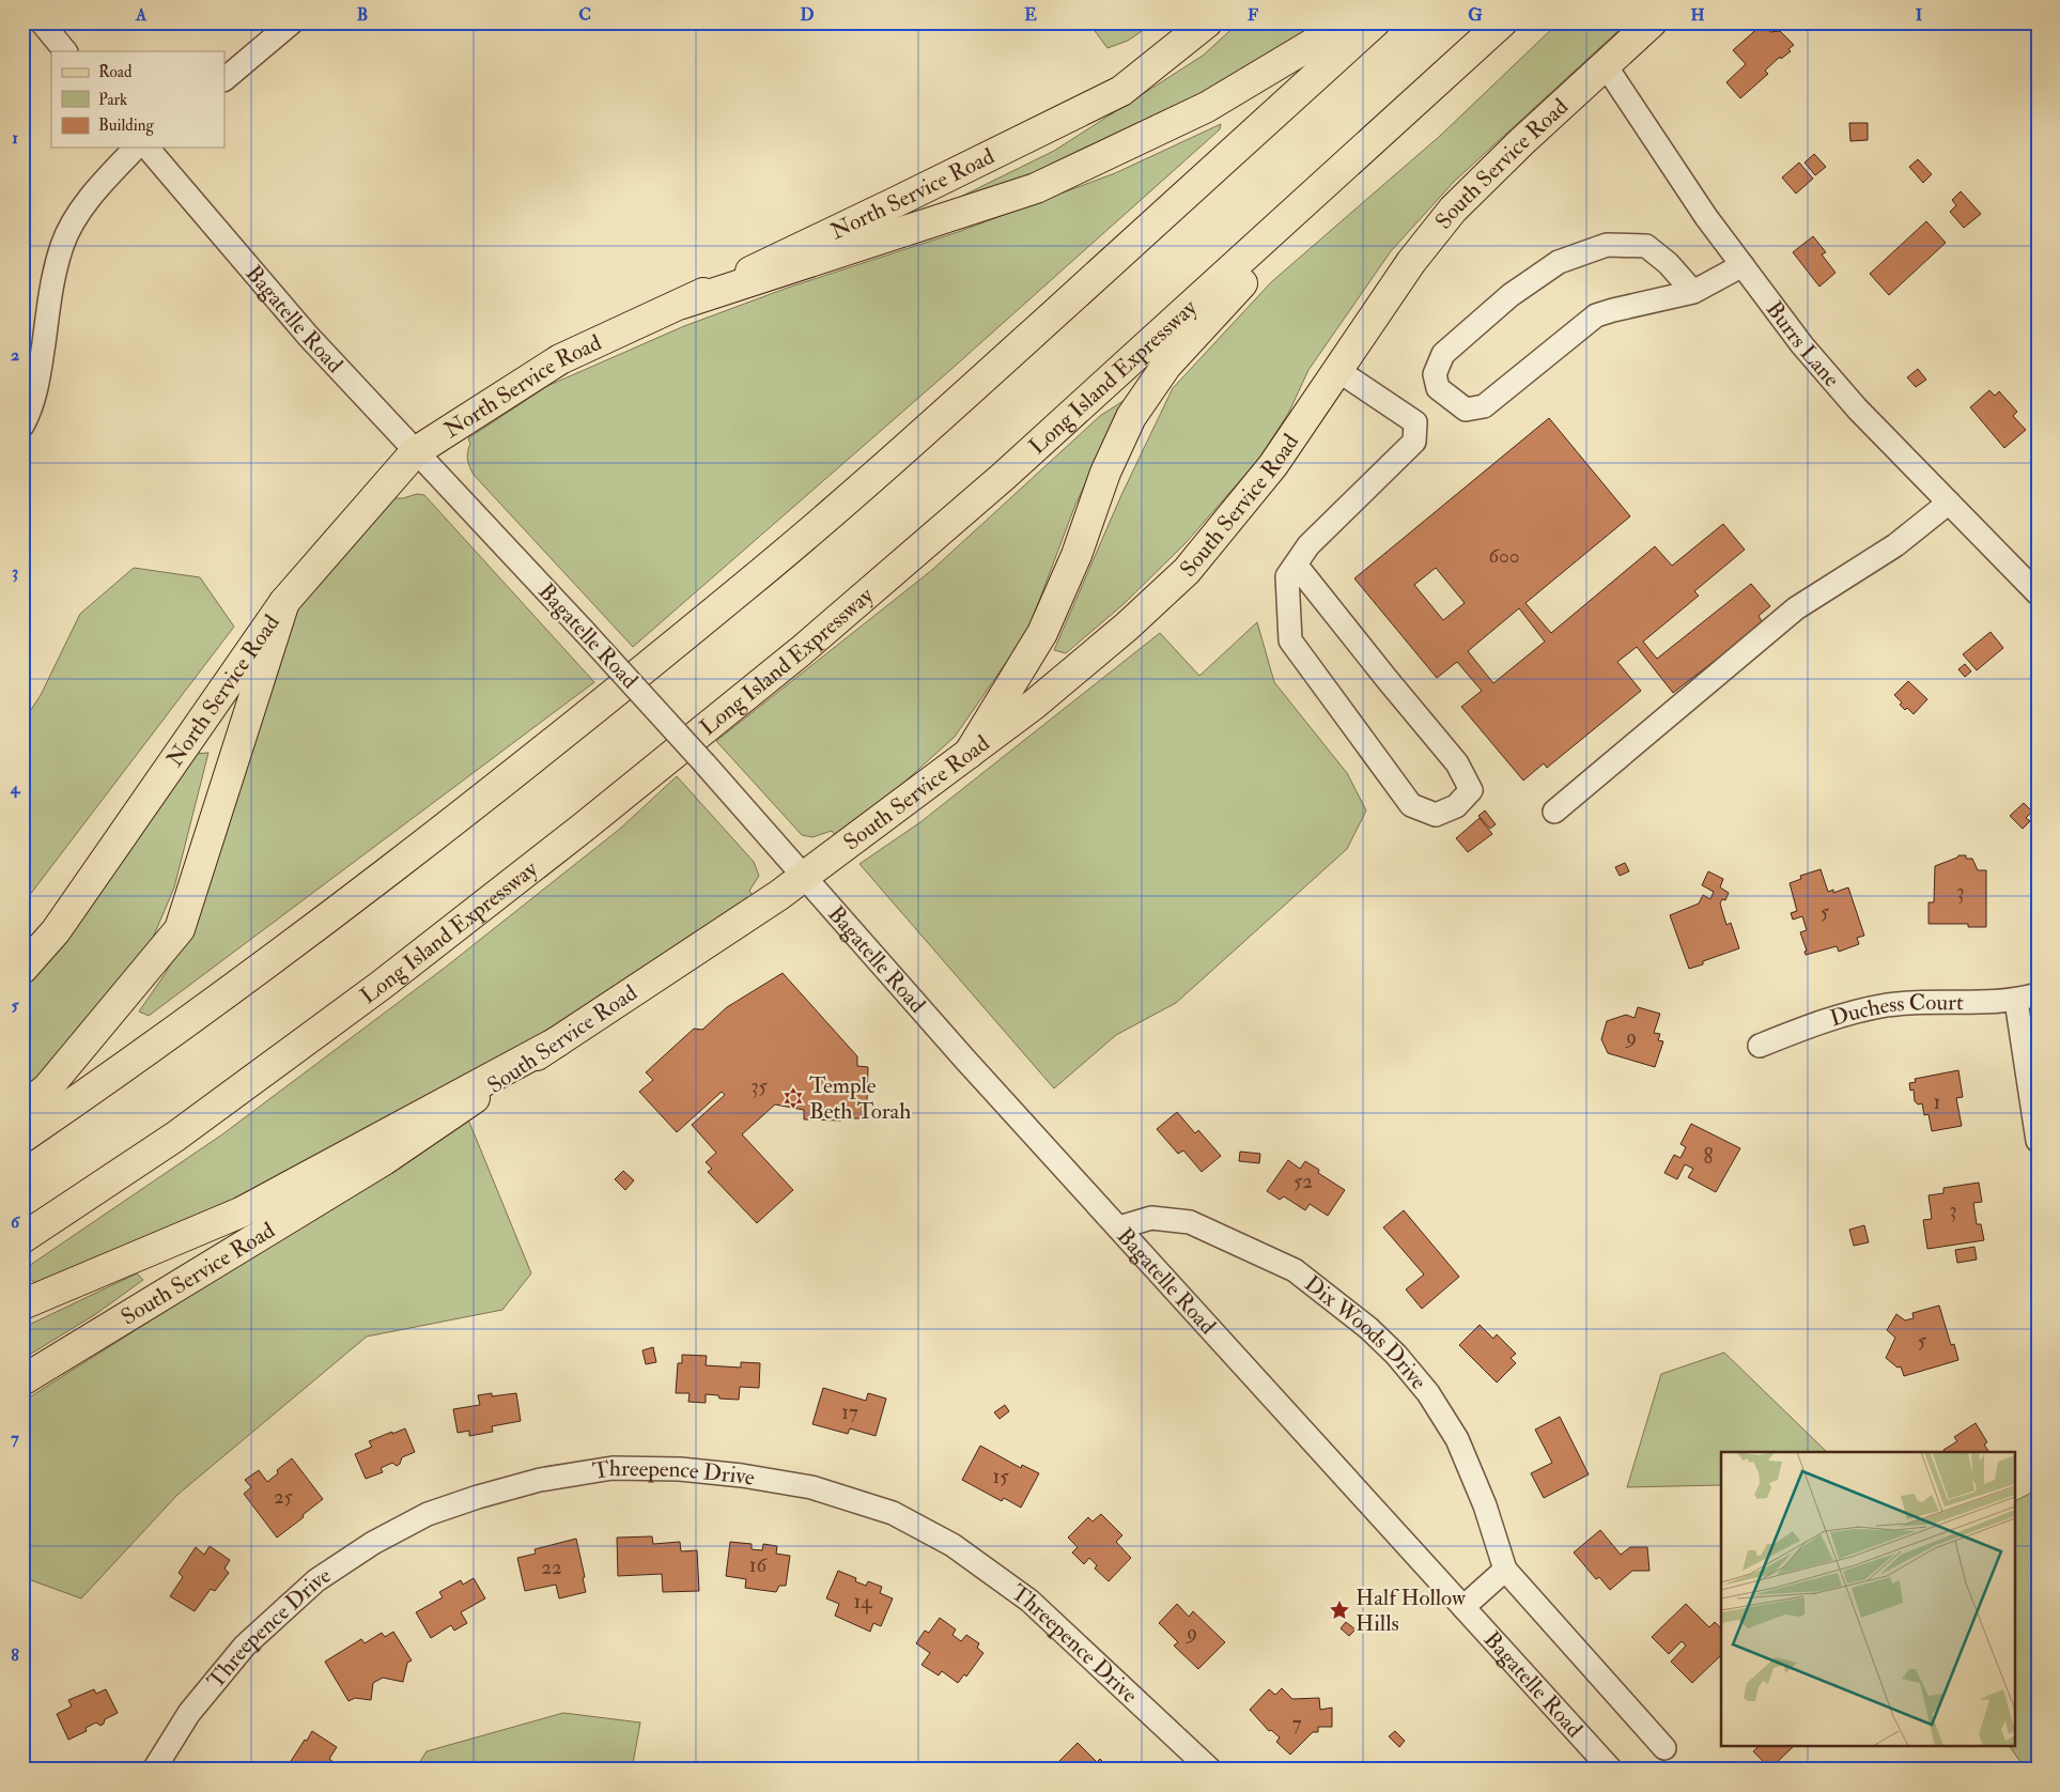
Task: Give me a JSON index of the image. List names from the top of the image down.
{
  "streets": {
    "main road": ["South Service Road", "North Service Road", "Long Island Expressway"],
    "street": [
      "Bagatelle Road",
      "Burrs Lane",
      "Duchess Court",
      "Dix Woods Drive",
      "Threepence Drive"
    ]
  },
  "crossings": [
    ["South Service Road", "Bagatelle Road"],
    ["South Service Road", "Burrs Lane"],
    ["North Service Road", "Bagatelle Road"],
    ["Bagatelle Road", "Dix Woods Drive"]
  ],
  "places": {
    "synagogue": ["Temple Beth Torah"],
    "place": ["Half Hollow Hills"]
  },
  "house_numbers": [
    "600",
    "3",
    "5",
    "9",
    "35",
    "1",
    "8",
    "52",
    "3",
    "5",
    "17",
    "15",
    "25",
    "16",
    "22",
    "14",
    "9",
    "7"
  ],
  "legend": ["Road", "Park", "Building"],
  "grid": {
    "columns": [
      "A",
      "B",
      "C",
      "D",
      "E",
      "F",
      "G",
      "H",
      "I"
    ],
    "rows": [
      "1",
      "2",
      "3",
      "4",
      "5",
      "6",
      "7",
      "8"
    ]
  }
}
